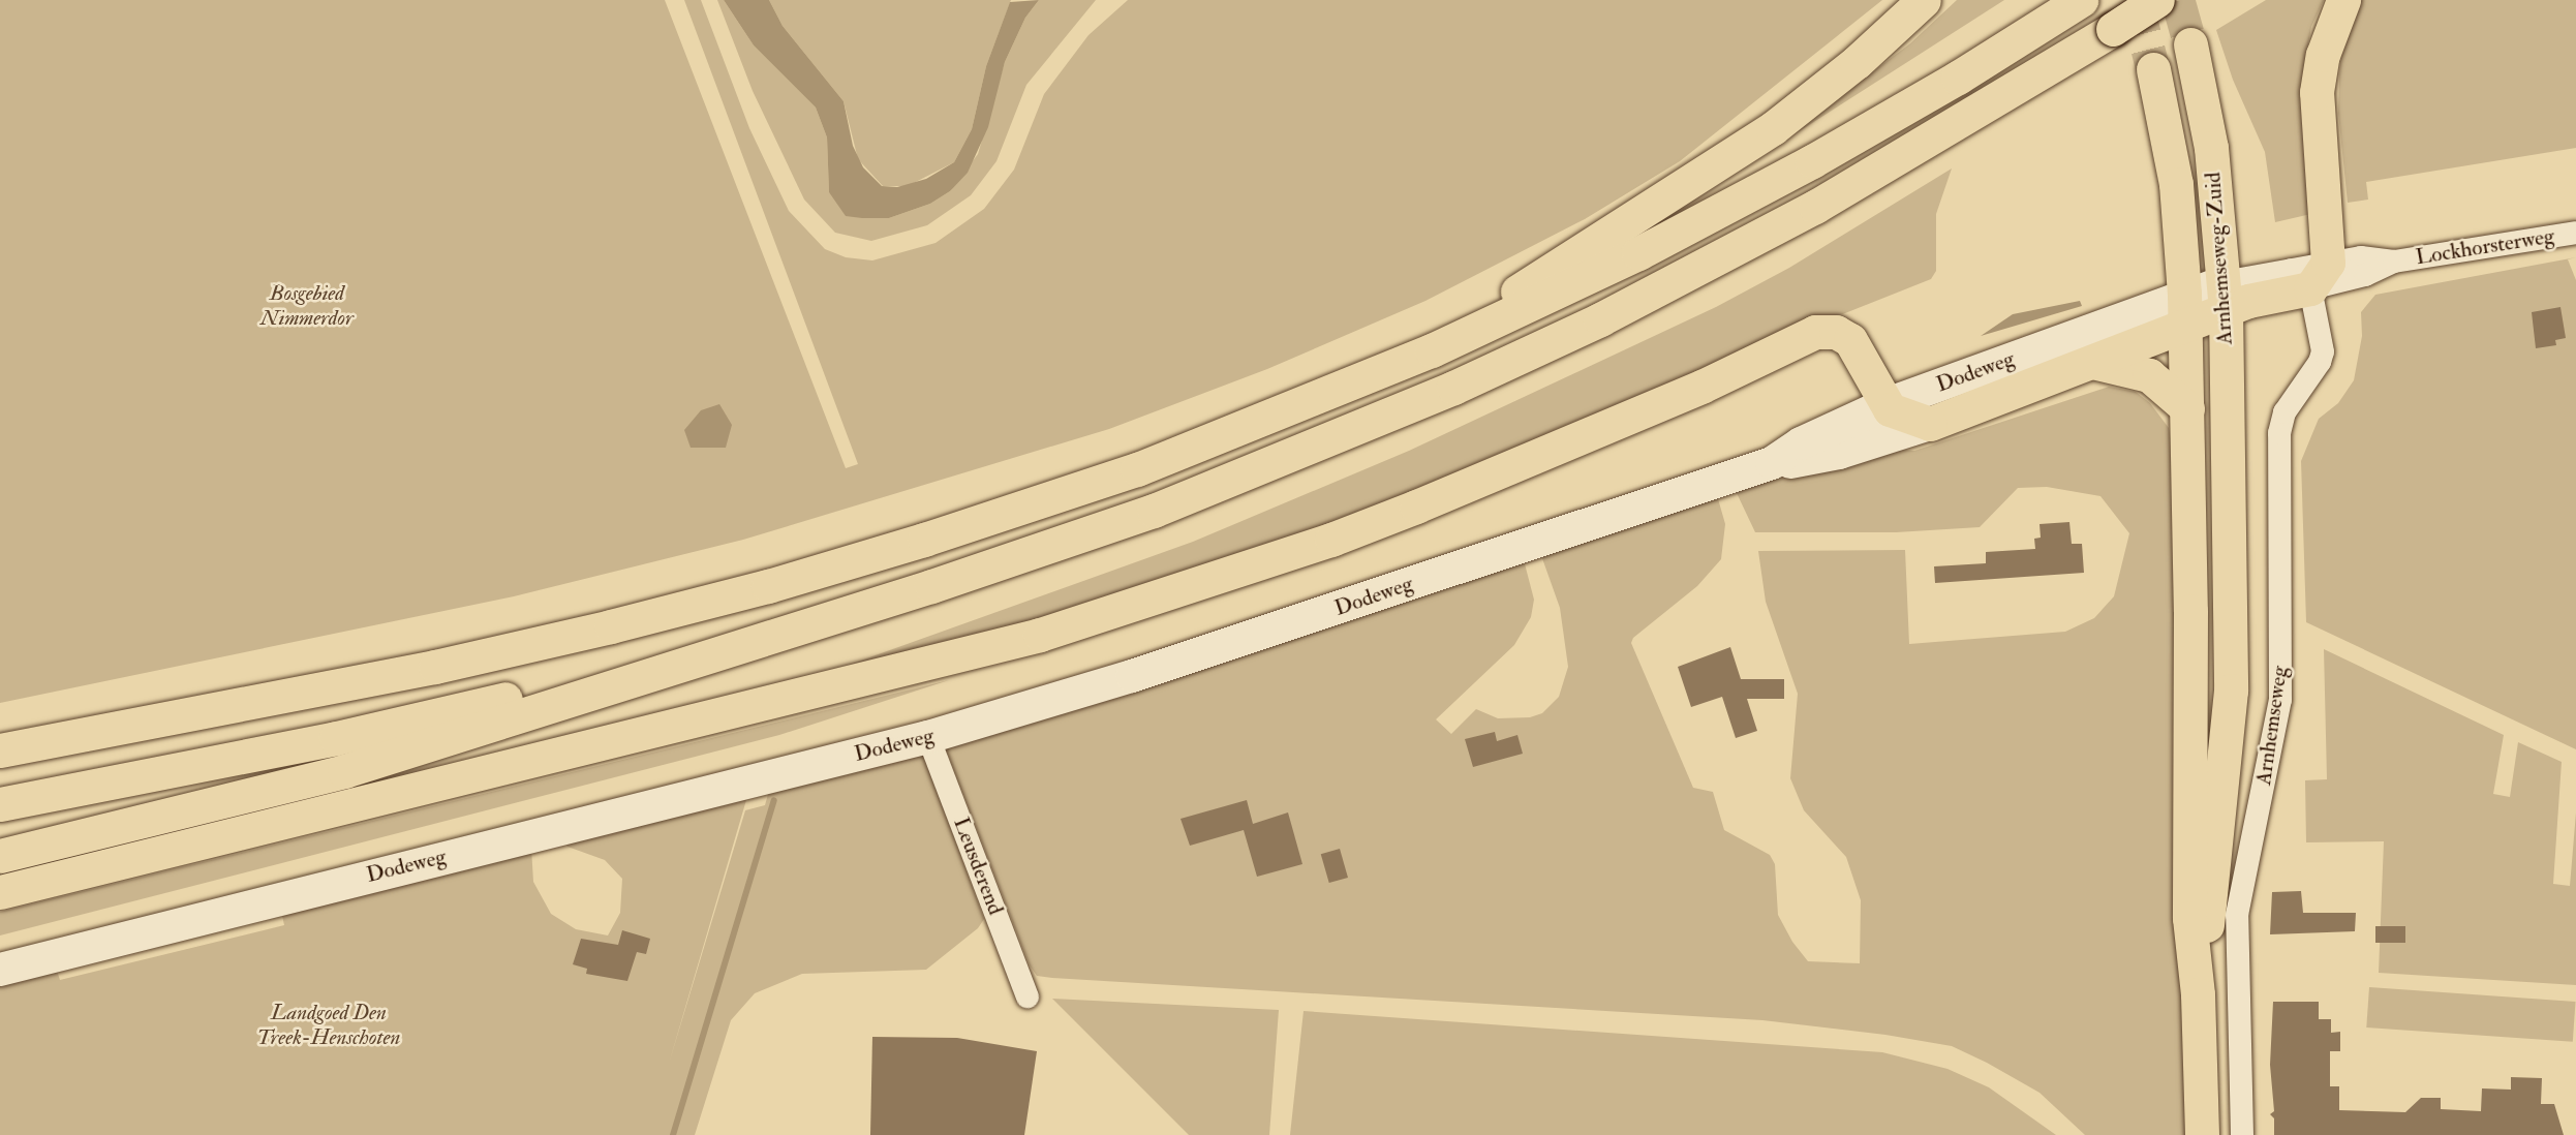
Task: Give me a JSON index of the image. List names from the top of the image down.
{
  "streets": {
    "main road": [
      "Lockhorsterweg",
      "Arnhemseweg-Zuid",
      "Dodeweg",
      "Arnhemseweg"
    ],
    "street": ["Leusderend"]
  },
  "crossings": [
    ["Lockhorsterweg", "Arnhemseweg-Zuid"],
    ["Lockhorsterweg", "Dodeweg"],
    ["Lockhorsterweg", "Arnhemseweg"],
    ["Arnhemseweg-Zuid", "Dodeweg"],
    ["Arnhemseweg-Zuid", "Arnhemseweg"],
    ["Dodeweg", "Leusderend"]
  ],
  "parks": ["Bosgebied Nimmerdor", "Landgoed Den Treek-Henschoten"]
}
